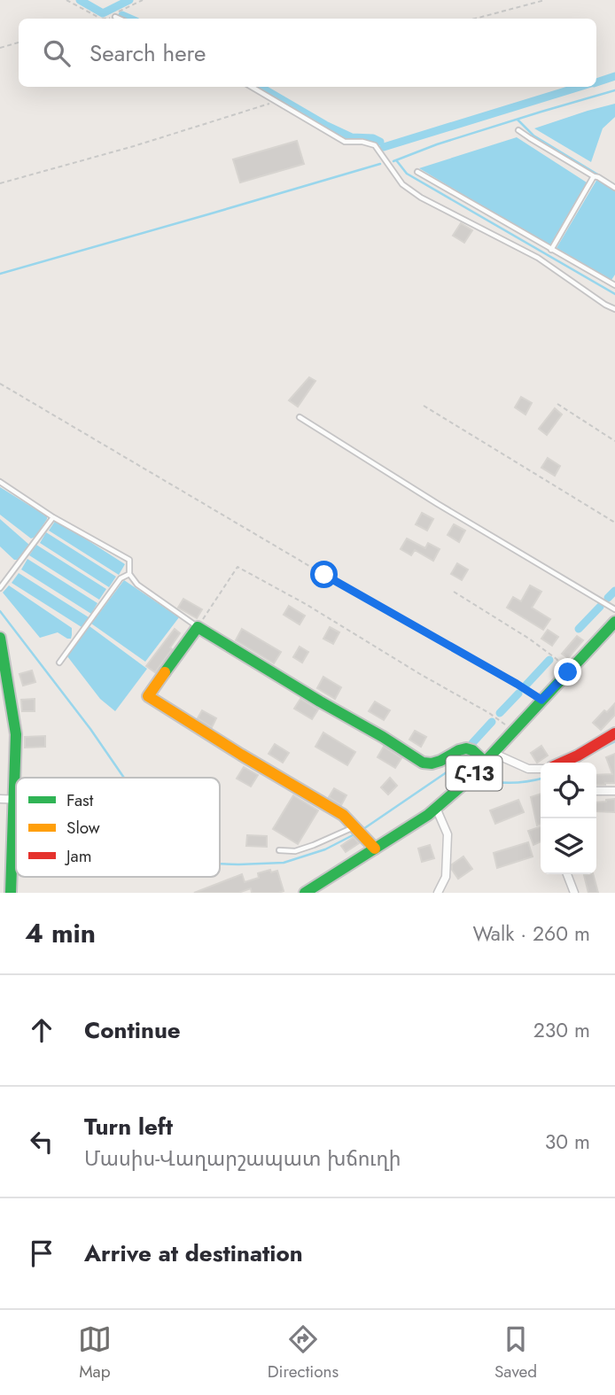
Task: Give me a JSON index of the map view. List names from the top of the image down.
{
  "streets": {
    "street": ["Հ-13"]
  },
  "legend": ["Fast", "Slow", "Jam"],
  "page": {
    "search": "Search here",
    "heading": ["4 min", "Walk · 260 m"],
    "list": [
      ["Continue", "230 m"],
      ["Turn left", "Մասիս-Վաղարշապատ խճուղի", "30 m"],
      "Arrive at destination"
    ],
    "nav": ["Map", "Directions", "Saved"]
  }
}
